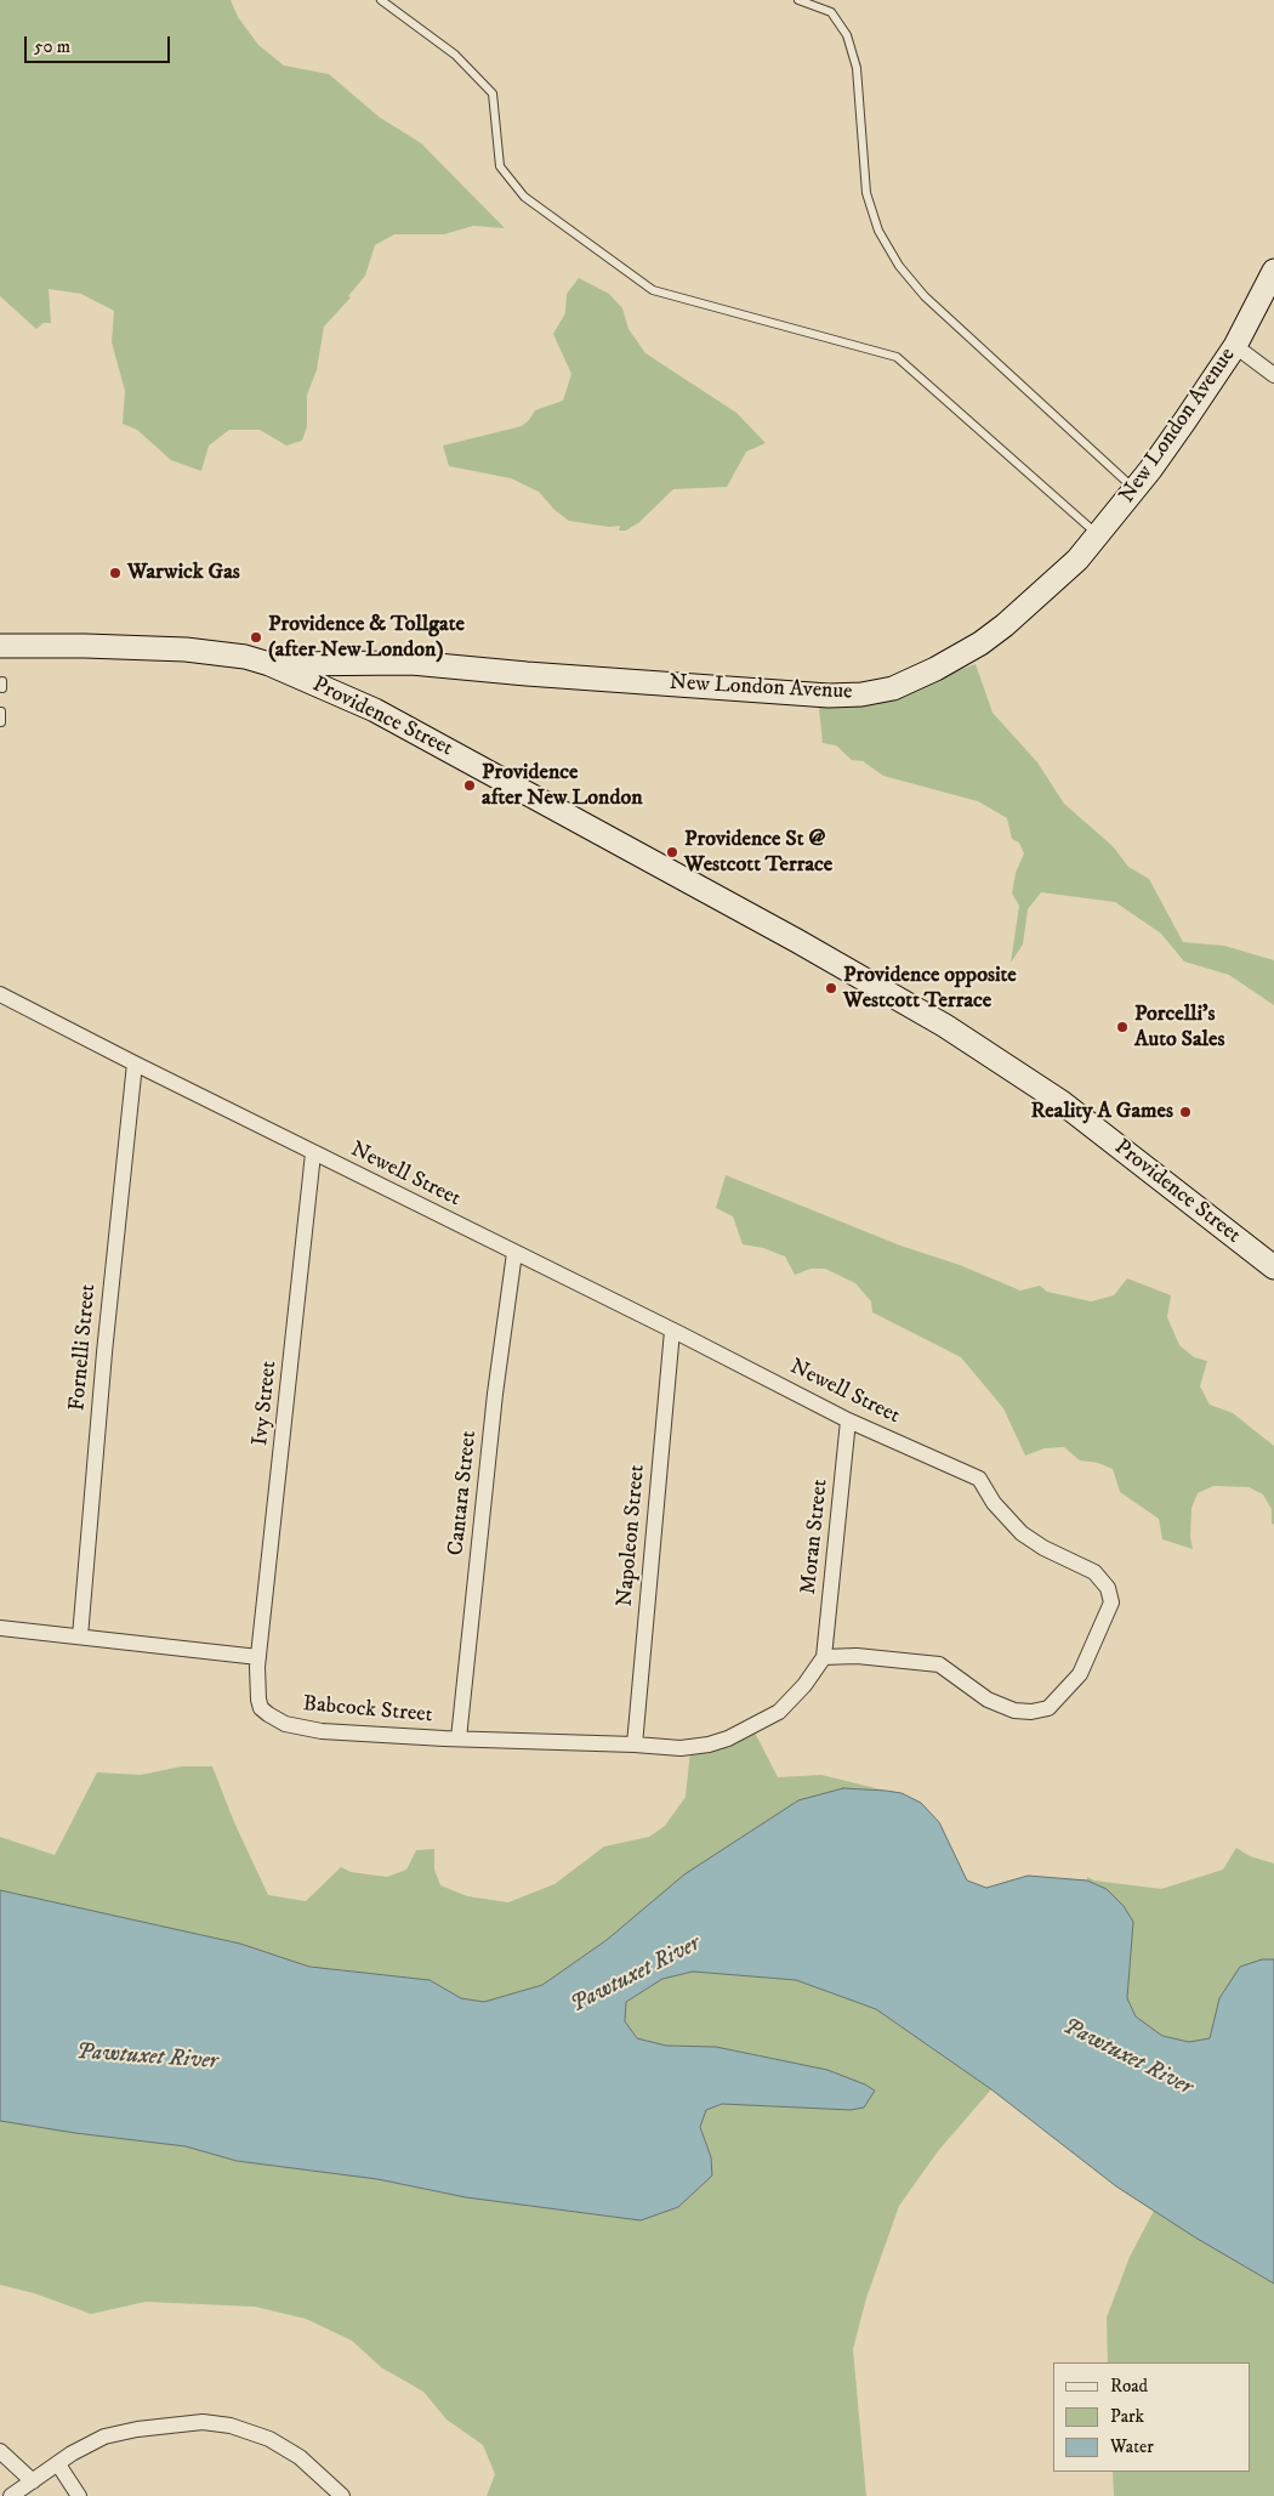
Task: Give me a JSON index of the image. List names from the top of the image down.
{
  "streets": {
    "main road": ["New London Avenue", "Providence Street"],
    "street": [
      "Newell Street",
      "Fornelli Street",
      "Ivy Street",
      "Cantara Street",
      "Napoleon Street",
      "Moran Street",
      "Babcock Street"
    ]
  },
  "crossings": [
    ["New London Avenue", "Providence Street"],
    ["Newell Street", "Fornelli Street"],
    ["Newell Street", "Ivy Street"],
    ["Newell Street", "Cantara Street"],
    ["Newell Street", "Napoleon Street"],
    ["Newell Street", "Moran Street"],
    ["Ivy Street", "Babcock Street"],
    ["Cantara Street", "Babcock Street"],
    ["Napoleon Street", "Babcock Street"]
  ],
  "water": ["Pawtuxet River"],
  "places": [
    "Warwick Gas",
    "Providence & Tollgate (after New London)",
    "Providence after New London",
    "Providence St @ Westcott Terrace",
    "Providence opposite Westcott Terrace",
    "Porcelli's Auto Sales",
    "Reality A Games"
  ],
  "legend": ["Road", "Park", "Water"],
  "scale_bar": "50 m"
}
